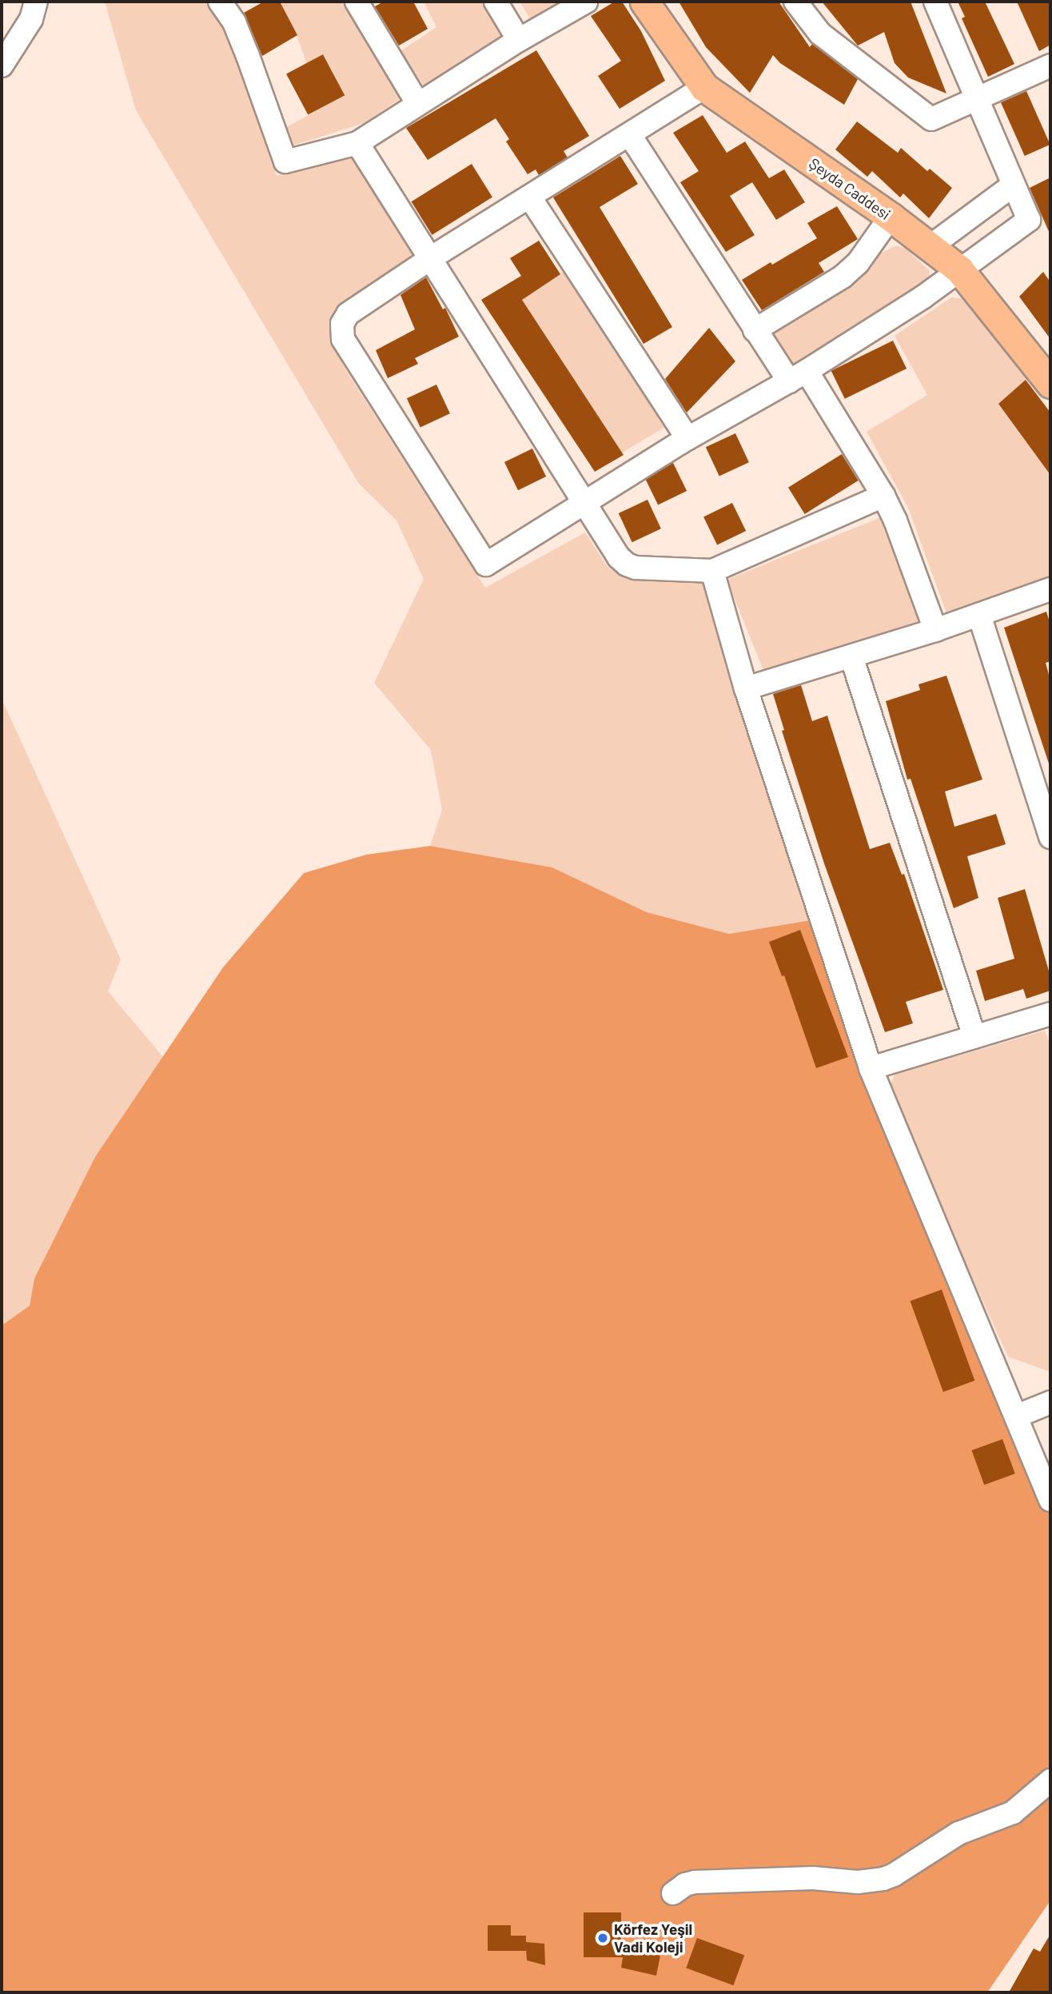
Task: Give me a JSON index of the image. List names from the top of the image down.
{
  "streets": {
    "main road": ["Şeyda Caddesi"]
  },
  "places": ["Körfez Yeşil Vadi Koleji"]
}
